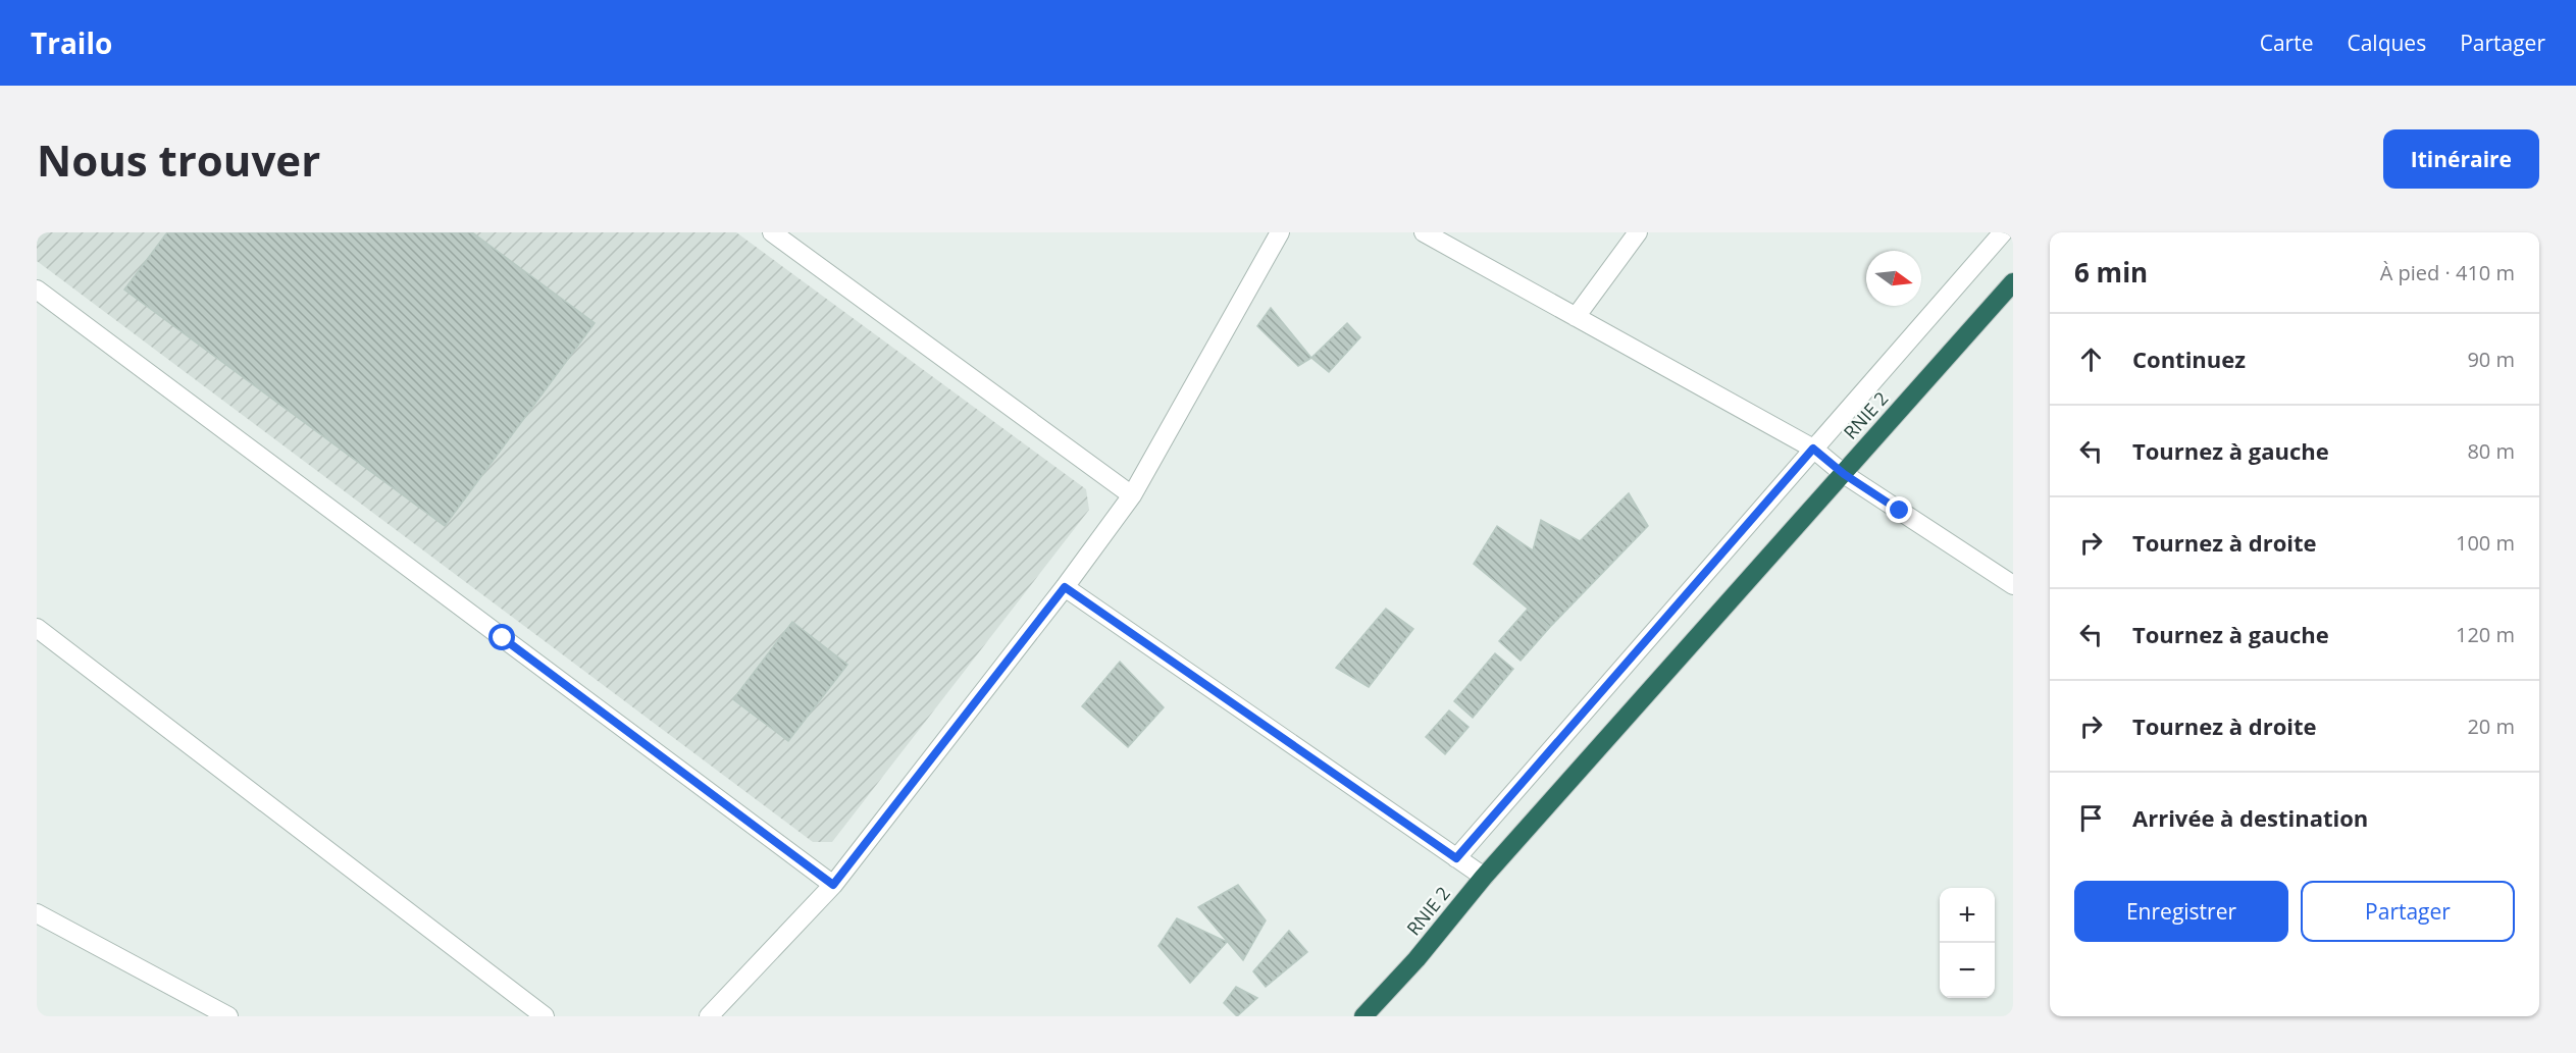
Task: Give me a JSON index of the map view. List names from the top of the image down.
{
  "streets": {
    "highway": ["RNIE 2"]
  },
  "north": "right",
  "page": {
    "header": "Trailo",
    "nav": ["Carte", "Calques", "Partager"],
    "buttons": [
      "Itinéraire",
      ["Enregistrer", "Partager"]
    ],
    "title": "Nous trouver",
    "heading": ["6 min", "À pied · 410 m"],
    "list": [
      ["Continuez", "90 m"],
      ["Tournez à gauche", "80 m"],
      ["Tournez à droite", "100 m"],
      ["Tournez à gauche", "120 m"],
      ["Tournez à droite", "20 m"],
      "Arrivée à destination"
    ],
    "map_buttons": ["+", "−"]
  }
}
